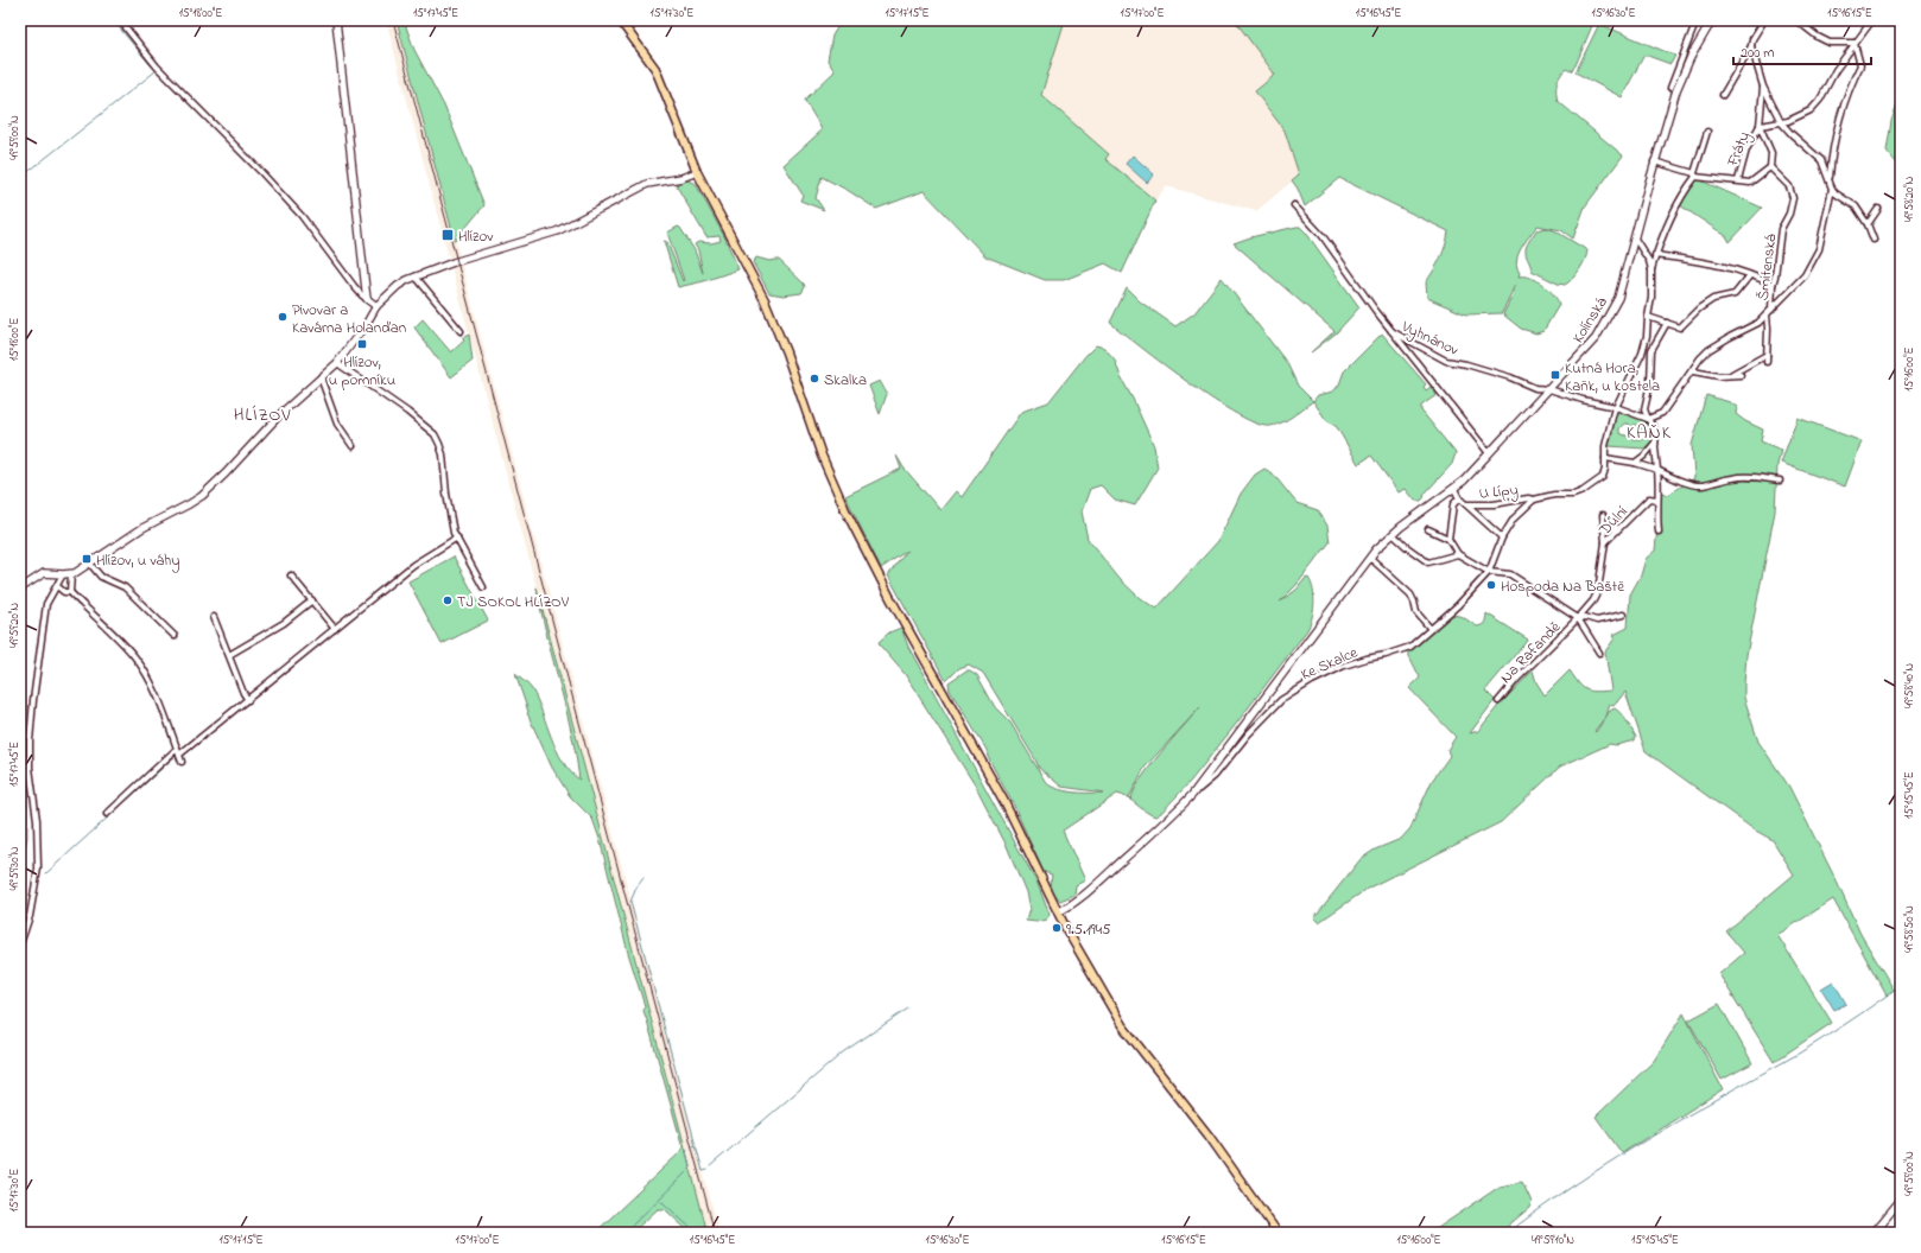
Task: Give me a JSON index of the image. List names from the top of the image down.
{
  "streets": {
    "street": [
      "Fráty",
      "Šmitenská",
      "Kolínská",
      "Vyhnánov",
      "U Lípy",
      "Důlní",
      "Na Rafandě",
      "Ke Skalce"
    ]
  },
  "crossings": [
    ["Fráty", "Šmitenská"],
    ["Fráty", "Kolínská"],
    ["Kolínská", "Vyhnánov"],
    ["Kolínská", "U Lípy"],
    ["Kolínská", "Ke Skalce"],
    ["Vyhnánov", "U Lípy"],
    ["Důlní", "Na Rafandě"]
  ],
  "districts": ["HLÍZOV", "KAŇK"],
  "places": {
    "transit": [
      "Hlízov",
      "Hlízov, u pomníku",
      "Kutná Hora, Kaňk, u kostela",
      "Hlízov, u váhy"
    ],
    "other": [
      "Pivovar a Kavárna Holanďan",
      "Skalka",
      "Hospoda Na Baště",
      "TJ SOKOL HLÍZOV",
      "9.5.1945"
    ]
  },
  "scale_bar": "200 m",
  "coordinates": [
    "15°18'00\"E",
    "15°17'45\"E",
    "15°17'30\"E",
    "15°17'15\"E",
    "15°17'00\"E",
    "15°16'45\"E",
    "15°16'30\"E",
    "15°16'15\"E",
    "49°59'00\"N",
    "49°58'20\"N",
    "15°16'00\"E",
    "49°59'20\"N",
    "49°58'40\"N",
    "15°15'45\"E",
    "49°59'30\"N",
    "49°58'50\"N",
    "49°59'10\"N"
  ]
}
